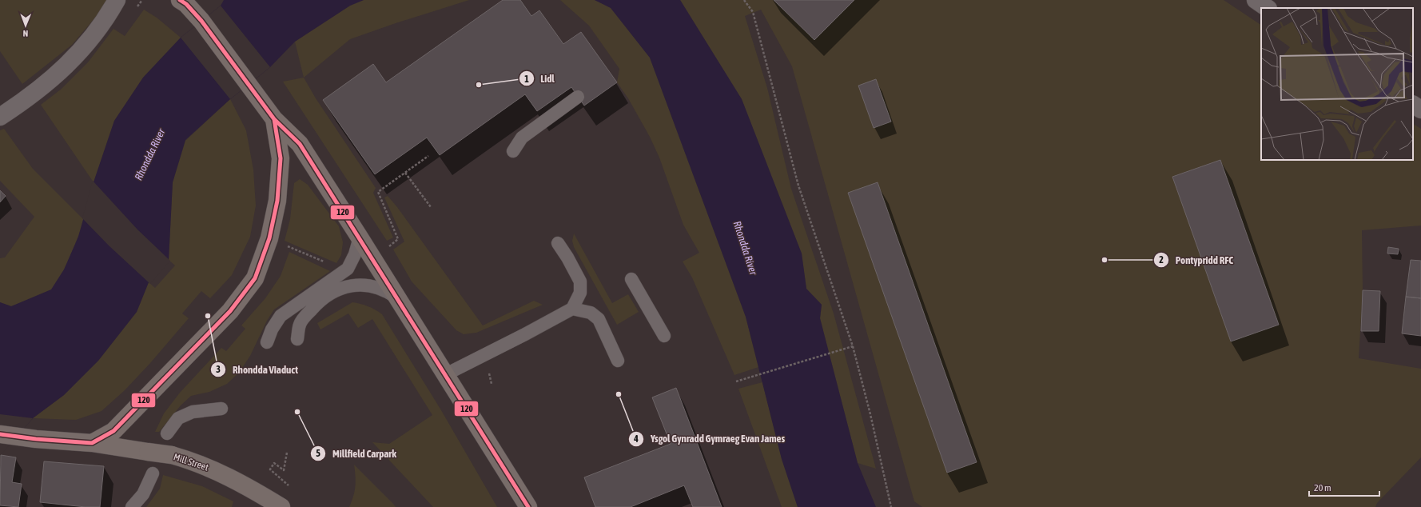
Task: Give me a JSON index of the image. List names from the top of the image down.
{
  "streets": {
    "main road": ["Mill Street"]
  },
  "water": ["Rhondda River"],
  "places": [
    "Lidl",
    "Pontypridd RFC",
    "Rhondda Viaduct",
    "Ysgol Gynradd Gymraeg Evan James",
    "Millfield Carpark"
  ],
  "lines": ["transit line 120"],
  "scale_bar": "20 m",
  "north": "bottom"
}
